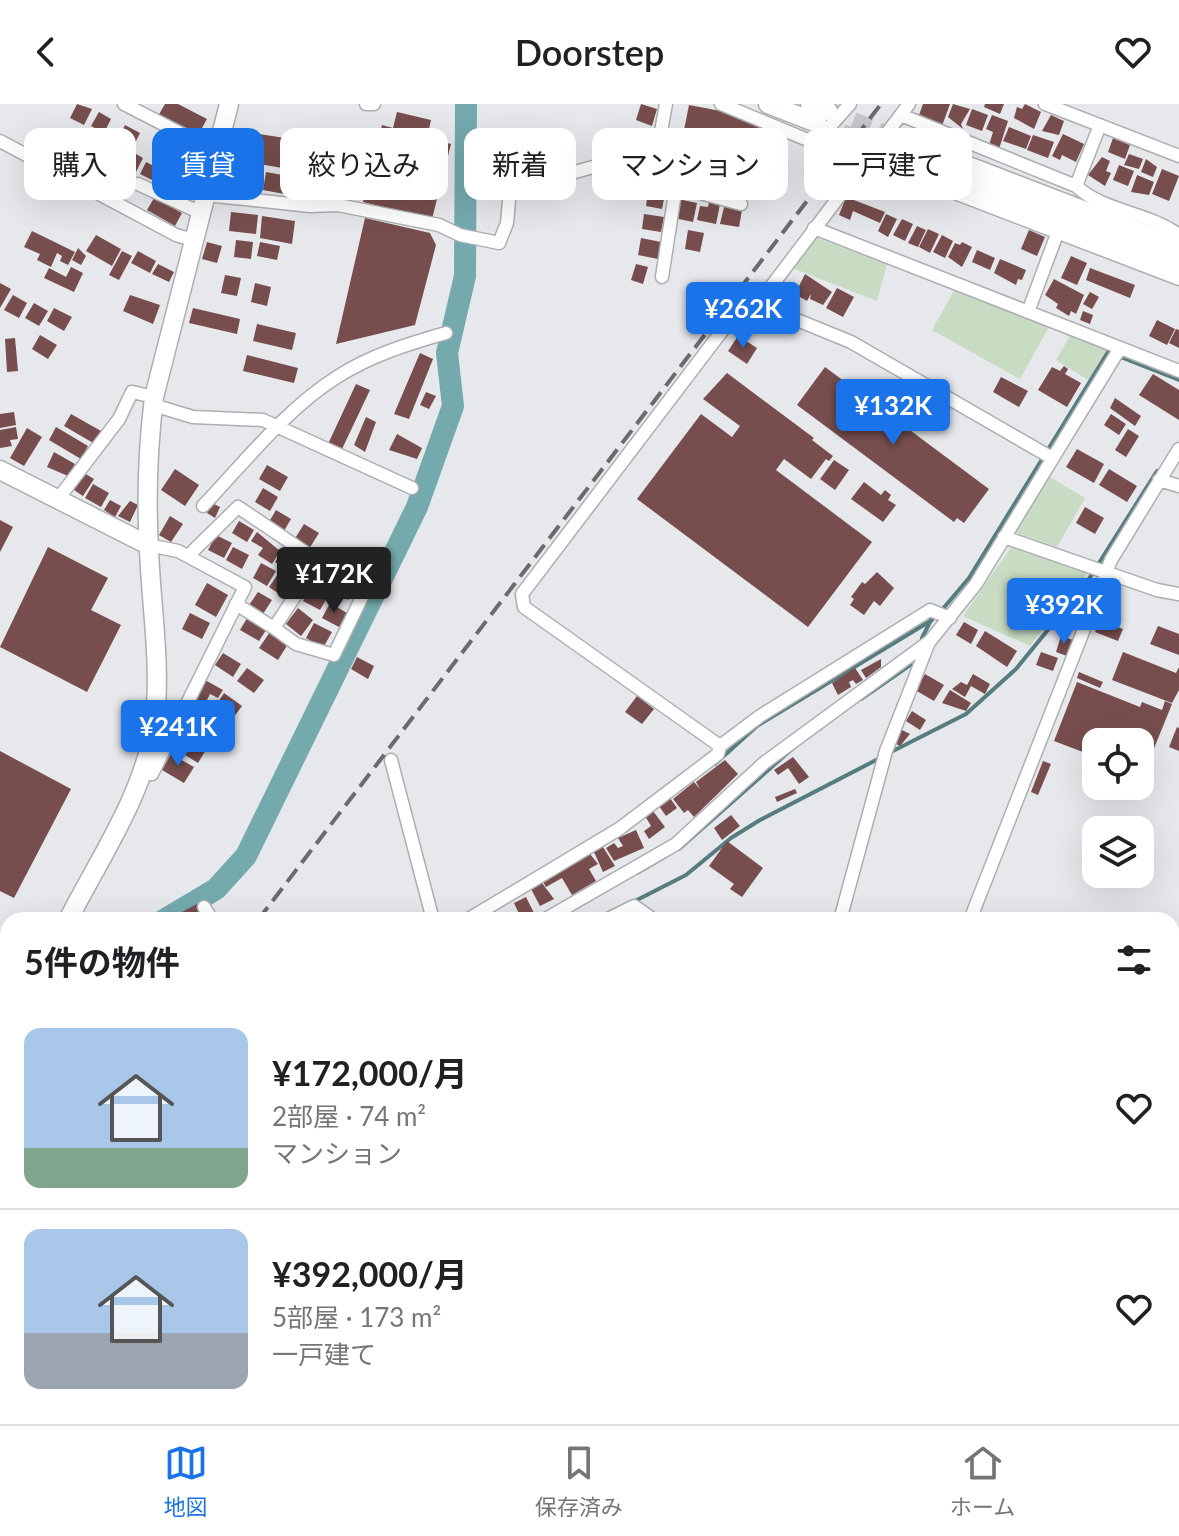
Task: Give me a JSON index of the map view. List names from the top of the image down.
{
  "page": {
    "header": "Doorstep",
    "chip": [
      "購入",
      "賃貸",
      "絞り込み",
      "新着",
      "マンション",
      "一戸建て"
    ],
    "price": [
      "¥262K",
      "¥132K",
      "¥172K",
      "¥392K",
      "¥241K"
    ],
    "heading": "5件の物件",
    "list": [
      {
        "name": "¥172,000/月",
        "note": "2部屋 · 74 m² · マンション"
      },
      {
        "name": "¥392,000/月",
        "note": "5部屋 · 173 m² · 一戸建て"
      }
    ],
    "tabs": ["地図", "保存済み", "ホーム"]
  }
}
